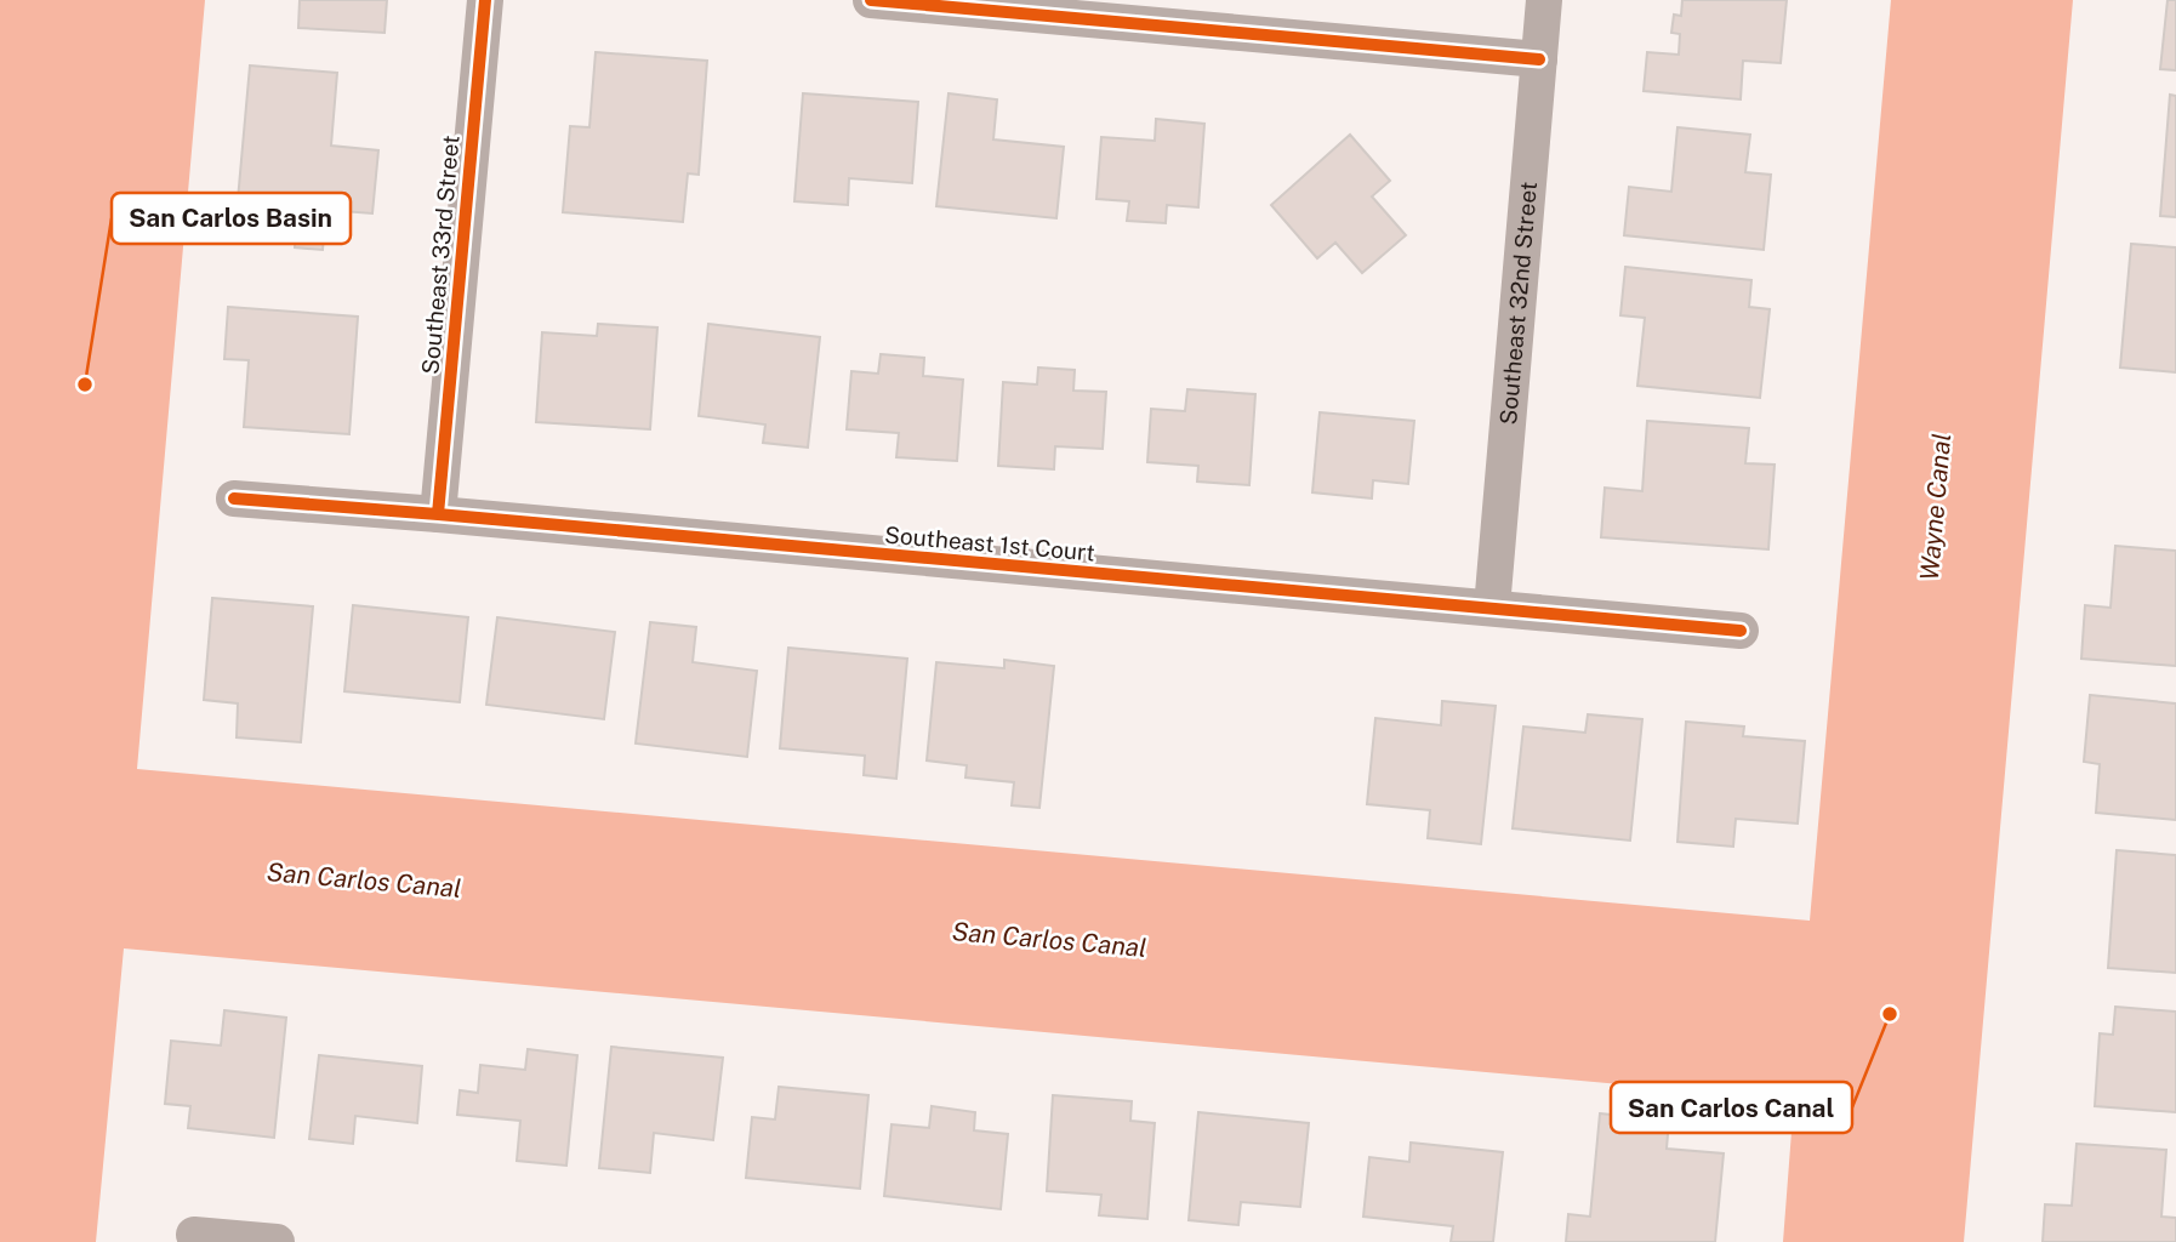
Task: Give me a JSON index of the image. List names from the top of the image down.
{
  "streets": {
    "street": ["Southeast 33rd Street", "Southeast 32nd Street", "Southeast 1st Court"]
  },
  "crossings": [
    ["Southeast 33rd Street", "Southeast 1st Court"],
    ["Southeast 32nd Street", "Southeast 1st Court"]
  ],
  "water": ["Wayne Canal", "San Carlos Canal"],
  "places": ["San Carlos Basin", "San Carlos Canal"]
}
